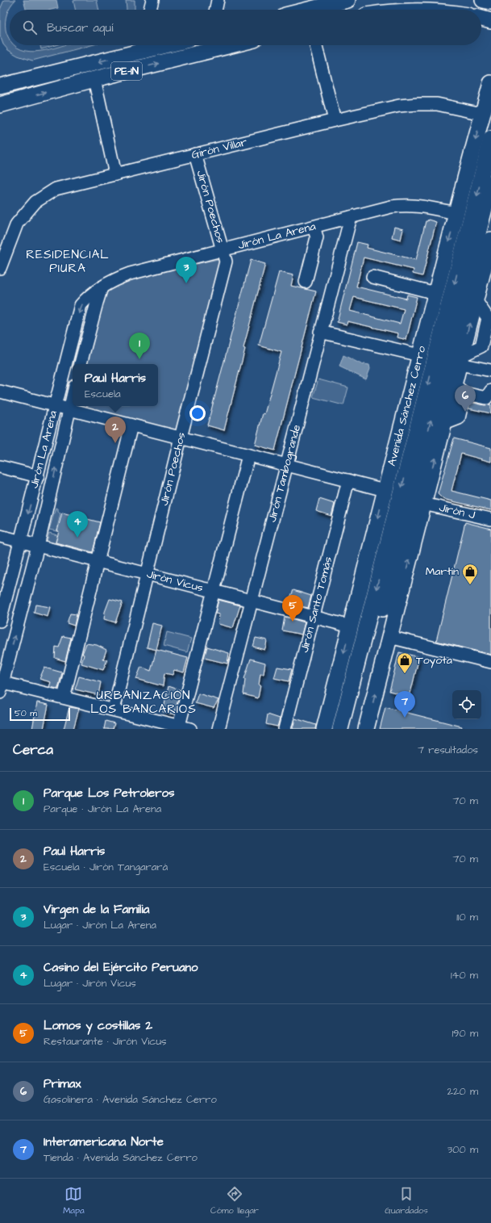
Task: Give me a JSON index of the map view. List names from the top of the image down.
{
  "streets": {
    "main road": ["PE-1N", "Avenida Sánchez Cerro"],
    "street": [
      "Girón Villar",
      "Jirón Poechos",
      "Jirón La Arena",
      "Jirón Tambogrande",
      "Jirón J",
      "Jirón Vicus",
      "Jirón Santo Tomás"
    ]
  },
  "crossings": [
    ["Girón Villar", "Jirón Poechos"],
    ["Girón Villar", "Avenida Sánchez Cerro"],
    ["Jirón Poechos", "Jirón La Arena"],
    ["Jirón Poechos", "Jirón Vicus"],
    ["Jirón La Arena", "Avenida Sánchez Cerro"],
    ["Jirón La Arena", "Jirón Tambogrande"],
    ["Jirón La Arena", "Jirón Vicus"],
    ["Avenida Sánchez Cerro", "Jirón Vicus"],
    ["Jirón Tambogrande", "Jirón Vicus"],
    ["Jirón Vicus", "Jirón Santo Tomás"]
  ],
  "districts": ["RESIDENCIAL PIURA", "URBANIZACIÒN LOS BANCARIOS"],
  "places": {
    "shop": ["Martín", "Toyota"]
  },
  "scale_bar": "50 m",
  "page": {
    "search": "Buscar aquí",
    "pins": [
      "3",
      "1",
      "6",
      "2",
      "4",
      "5",
      "7"
    ],
    "popup": ["Paul Harris", "Escuela"],
    "scale": "50 m",
    "heading": ["Cerca", "7 resultados"],
    "list": [
      {
        "mark": "1",
        "name": "Parque Los Petroleros",
        "note": "Parque · Jirón La Arena",
        "value": "70 m"
      },
      {
        "mark": "2",
        "name": "Paul Harris",
        "note": "Escuela · Jirón Tangarará",
        "value": "70 m"
      },
      {
        "mark": "3",
        "name": "Virgen de la Familia",
        "note": "Lugar · Jirón La Arena",
        "value": "110 m"
      },
      {
        "mark": "4",
        "name": "Casino del Ejército Peruano",
        "note": "Lugar · Jirón Vicus",
        "value": "140 m"
      },
      {
        "mark": "5",
        "name": "Lomos y costillas 2",
        "note": "Restaurante · Jirón Vicus",
        "value": "190 m"
      },
      {
        "mark": "6",
        "name": "Primax",
        "note": "Gasolinera · Avenida Sánchez Cerro",
        "value": "220 m"
      },
      {
        "mark": "7",
        "name": "Interamericana Norte",
        "note": "Tienda · Avenida Sánchez Cerro",
        "value": "300 m"
      }
    ],
    "nav": ["Mapa", "Cómo llegar", "Guardados"]
  }
}
